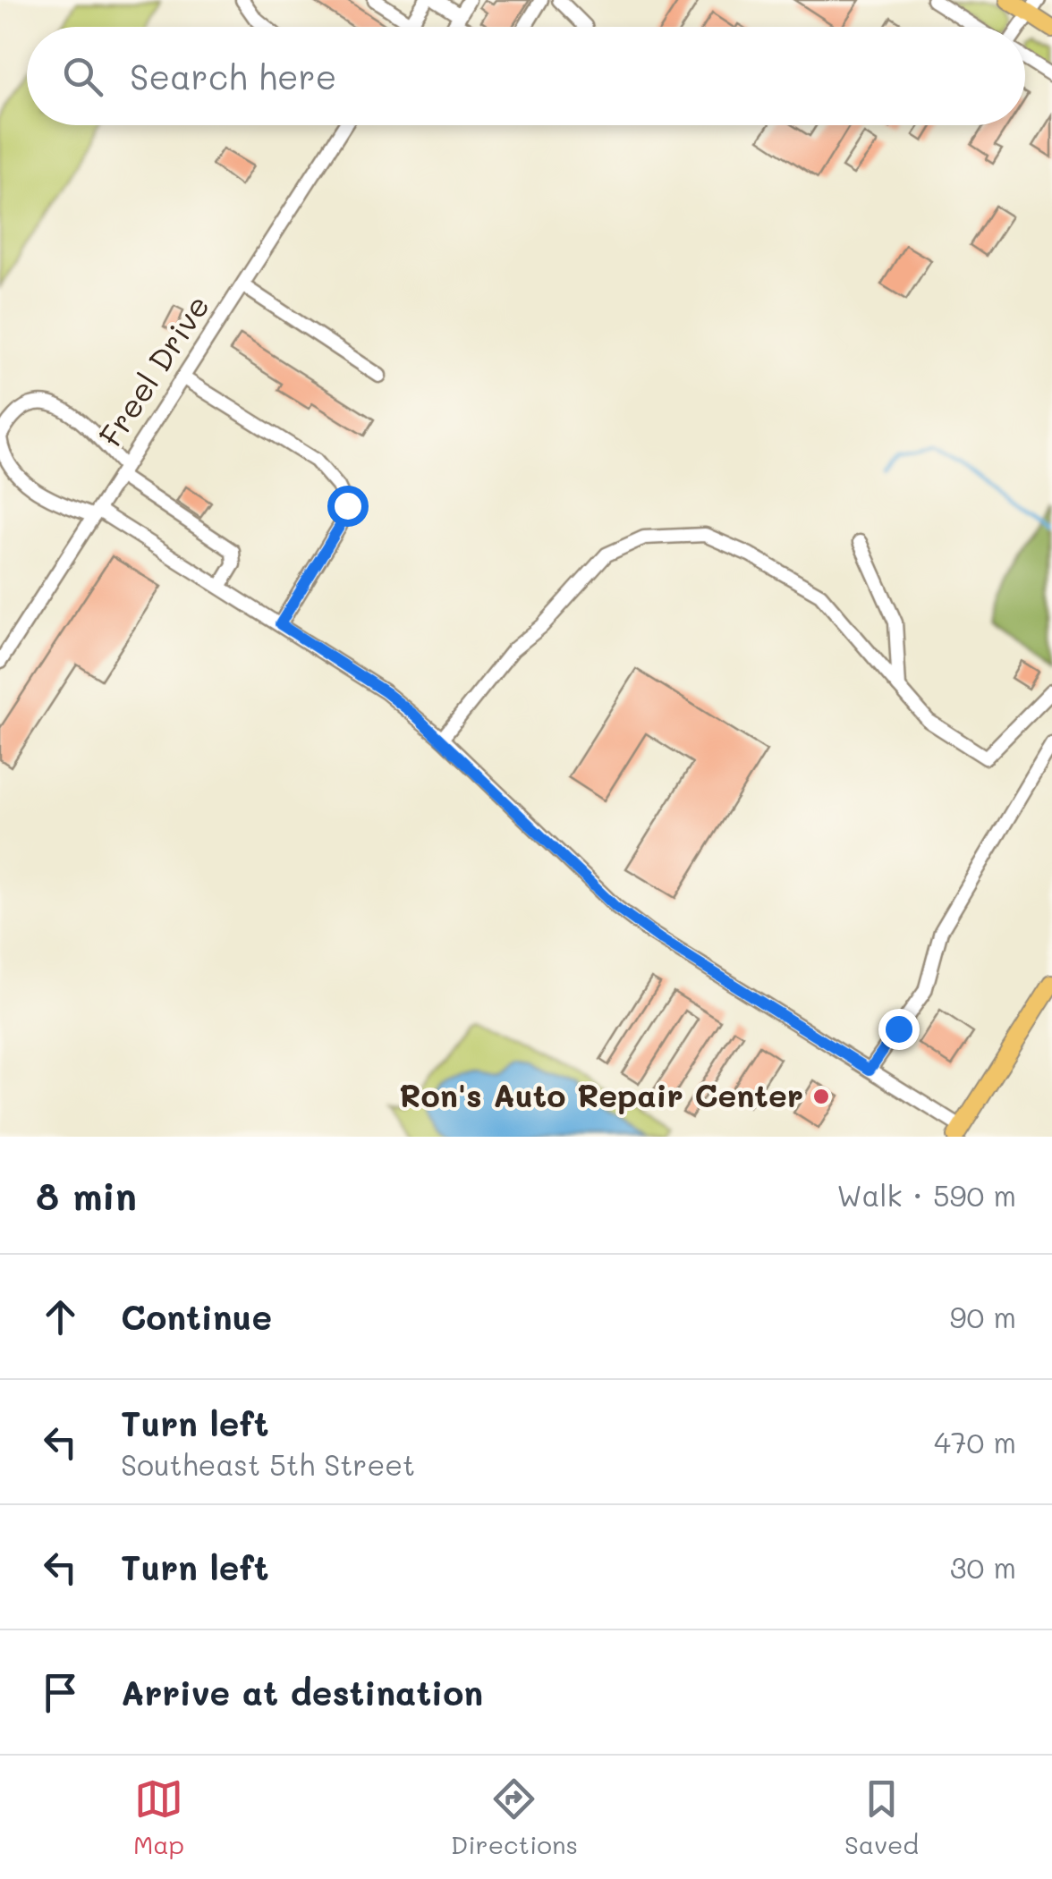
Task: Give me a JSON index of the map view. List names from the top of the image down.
{
  "streets": {
    "street": ["Freel Drive"]
  },
  "places": ["Ron's Auto Repair Center"],
  "page": {
    "search": "Search here",
    "heading": ["8 min", "Walk · 590 m"],
    "list": [
      ["Continue", "90 m"],
      ["Turn left", "Southeast 5th Street", "470 m"],
      ["Turn left", "30 m"],
      "Arrive at destination"
    ],
    "nav": ["Map", "Directions", "Saved"]
  }
}
